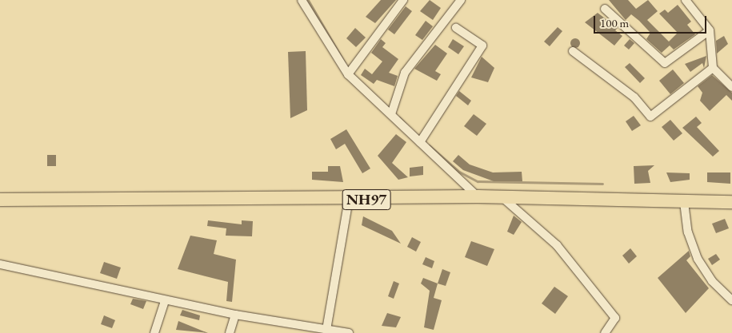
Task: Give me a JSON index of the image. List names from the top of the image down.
{
  "streets": {
    "highway": ["NH97"]
  },
  "scale_bar": "100 m"
}
